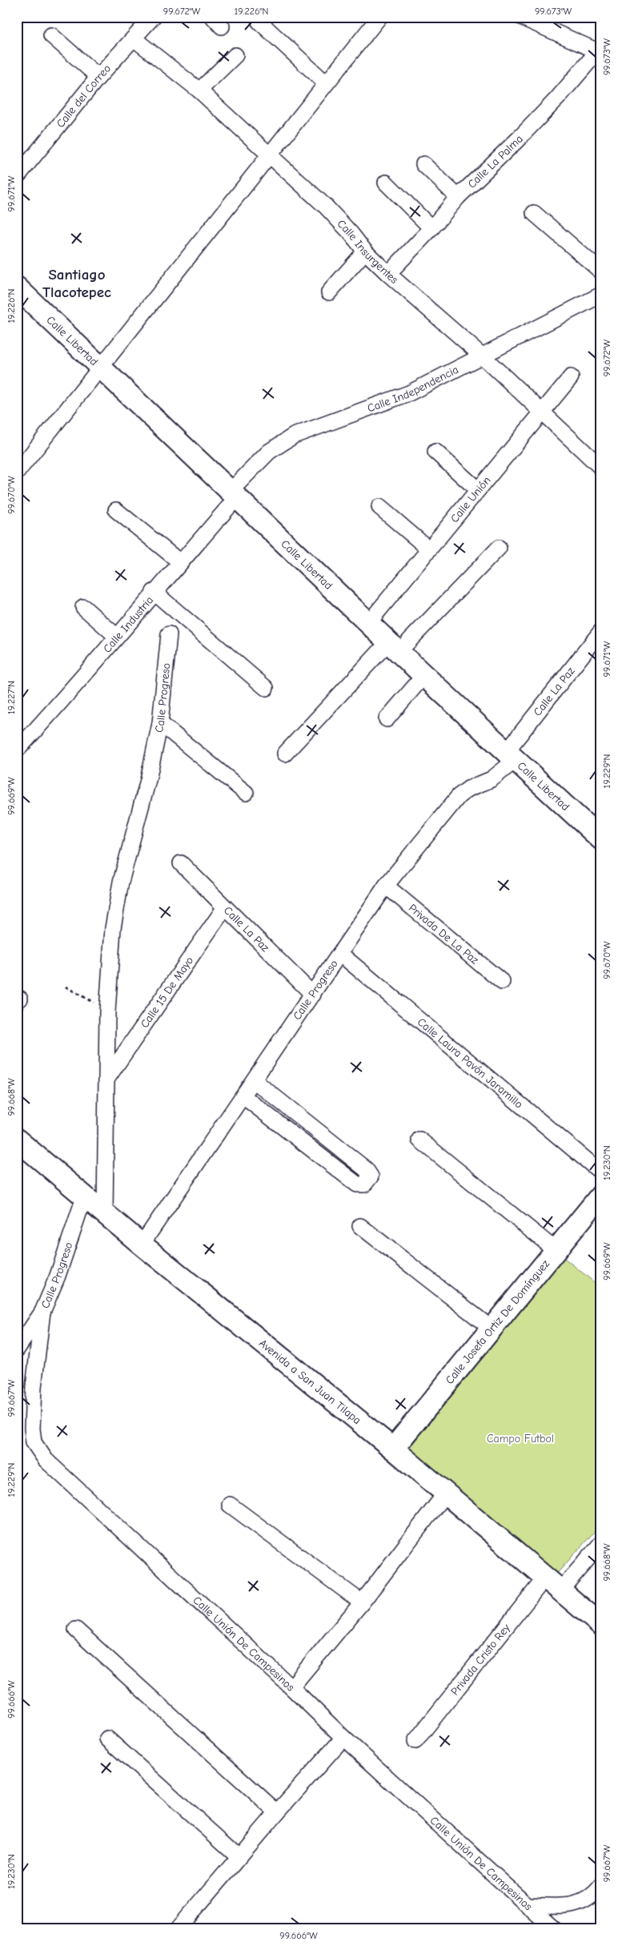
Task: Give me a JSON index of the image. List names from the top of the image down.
{
  "streets": {
    "main road": ["Calle Libertad", "Calle Josefa Ortiz De Domínguez", "Avenida a San Juan Tilapa"],
    "street": [
      "Calle del Correo",
      "Calle La Palma",
      "Calle Insurgentes",
      "Calle Independencia",
      "Calle Unión",
      "Calle Industria",
      "Calle La Paz",
      "Calle Progreso",
      "Privada De La Paz",
      "Calle 15 De Mayo",
      "Calle Laura Pavón Jaramillo",
      "Calle Unión De Campesinos",
      "Privada Cristo Rey"
    ]
  },
  "crossings": [
    ["Calle del Correo", "Calle Insurgentes"],
    ["Calle La Palma", "Calle Insurgentes"],
    ["Calle Insurgentes", "Calle Independencia"],
    ["Calle Insurgentes", "Calle Unión"],
    ["Calle Libertad", "Calle Independencia"],
    ["Calle Libertad", "Calle Unión"],
    ["Calle Libertad", "Calle Industria"],
    ["Calle Libertad", "Calle La Paz"],
    ["Calle Libertad", "Calle Progreso"],
    ["Calle Independencia", "Calle Industria"],
    ["Calle La Paz", "Calle Progreso"],
    ["Calle La Paz", "Calle 15 De Mayo"],
    ["Calle Progreso", "Privada De La Paz"],
    ["Calle Progreso", "Calle 15 De Mayo"],
    ["Calle Progreso", "Calle Laura Pavón Jaramillo"],
    ["Calle Progreso", "Avenida a San Juan Tilapa"],
    ["Calle Progreso", "Calle Unión De Campesinos"],
    ["Calle Josefa Ortiz De Domínguez", "Avenida a San Juan Tilapa"],
    ["Avenida a San Juan Tilapa", "Privada Cristo Rey"]
  ],
  "districts": ["Santiago Tlacotepec"],
  "parks": ["Campo Futbol"],
  "coordinates": [
    "99.672°W",
    "19.226°N",
    "99.673°W",
    "99.671°W",
    "99.670°W",
    "19.227°N",
    "19.229°N",
    "99.669°W",
    "99.668°W",
    "19.230°N",
    "99.667°W",
    "99.666°W"
  ]
}
